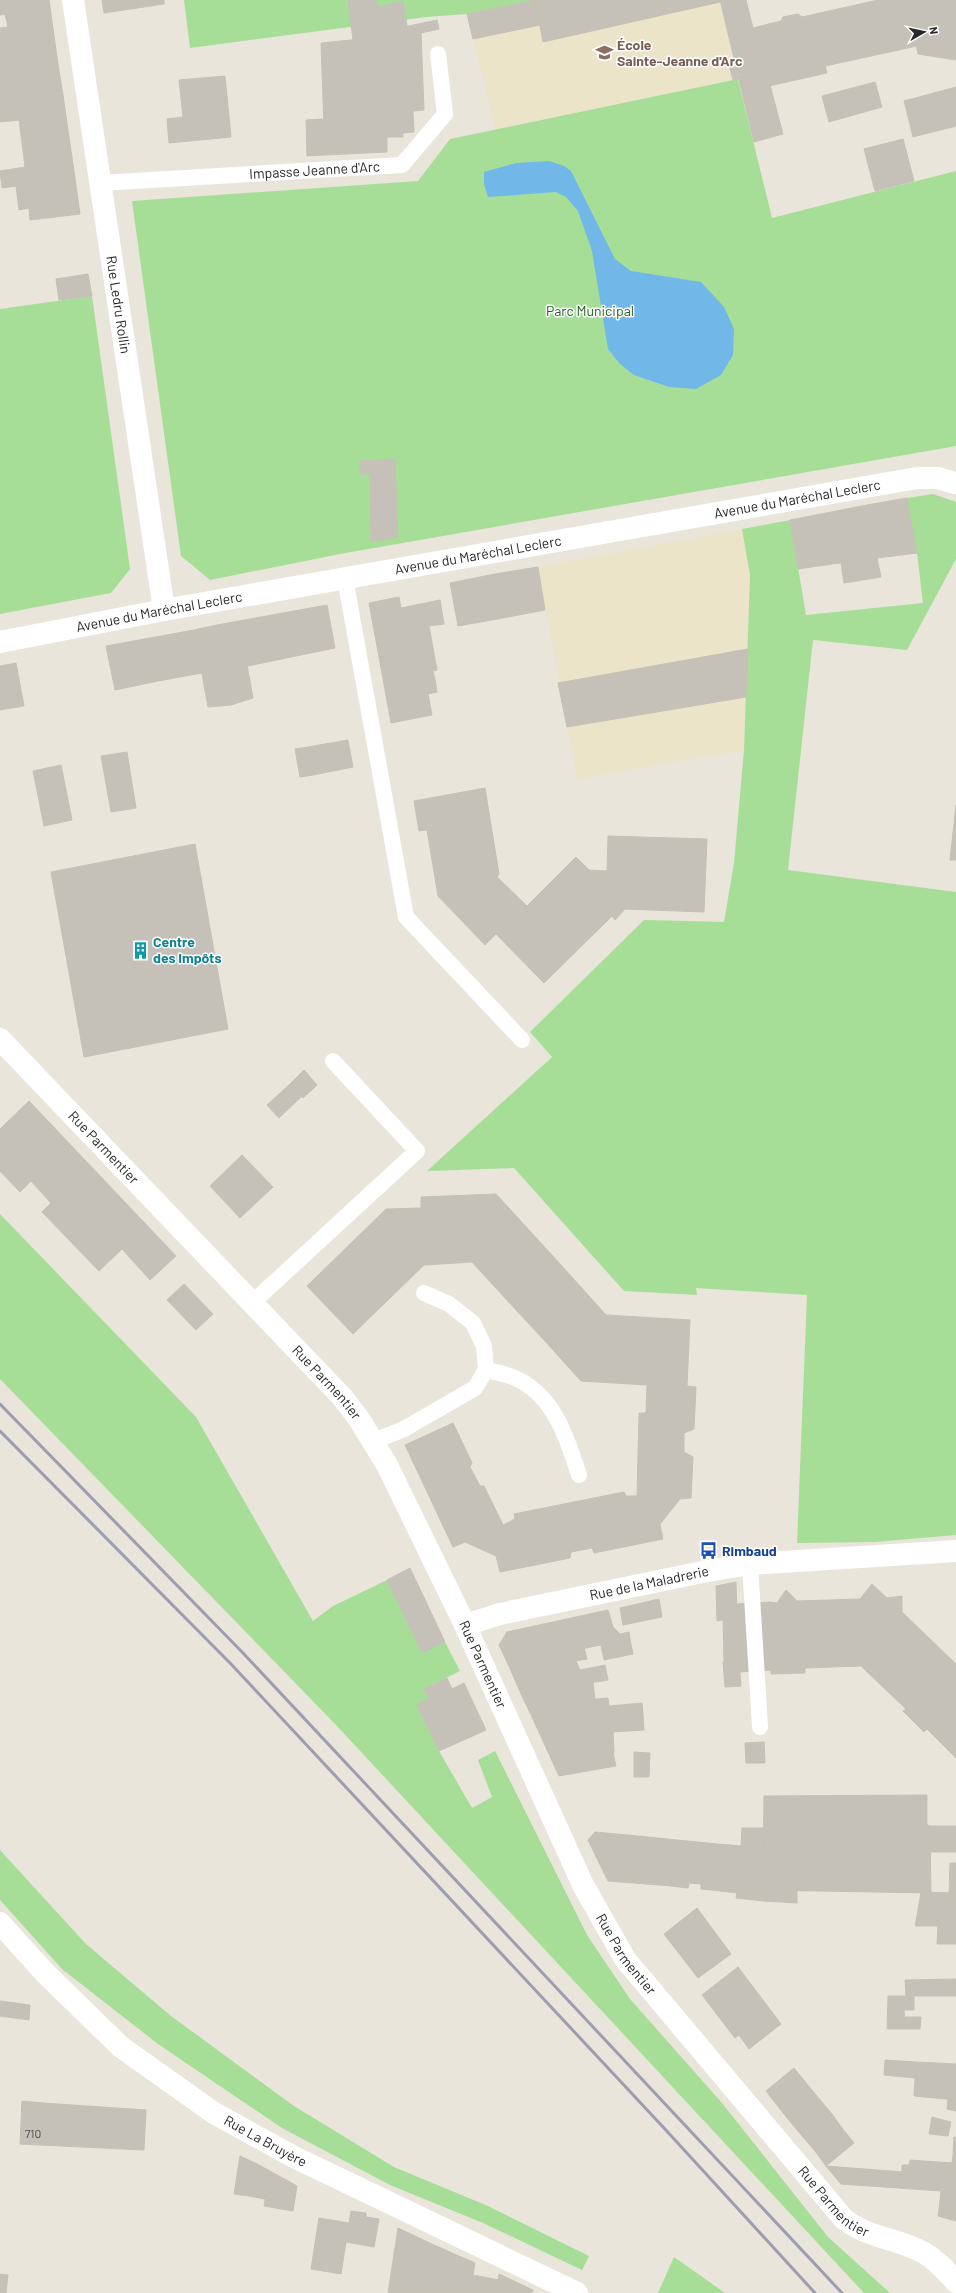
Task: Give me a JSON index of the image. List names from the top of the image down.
{
  "streets": {
    "street": [
      "Rue Ledru Rollin",
      "Avenue du Maréchal Leclerc",
      "Rue Parmentier",
      "Rue de la Maladrerie",
      "Rue La Bruyère"
    ],
    "lane": ["Impasse Jeanne d'Arc"]
  },
  "crossings": [
    ["Impasse Jeanne d'Arc", "Rue Ledru Rollin"],
    ["Rue Ledru Rollin", "Avenue du Maréchal Leclerc"],
    ["Rue Parmentier", "Rue de la Maladrerie"]
  ],
  "parks": ["Parc Municipal"],
  "places": {
    "school or university": ["École Sainte-Jeanne d'Arc"],
    "building": ["Centre des Impôts"],
    "bus stop": ["Rimbaud"]
  },
  "house_numbers": ["710"],
  "north": "right"
}
